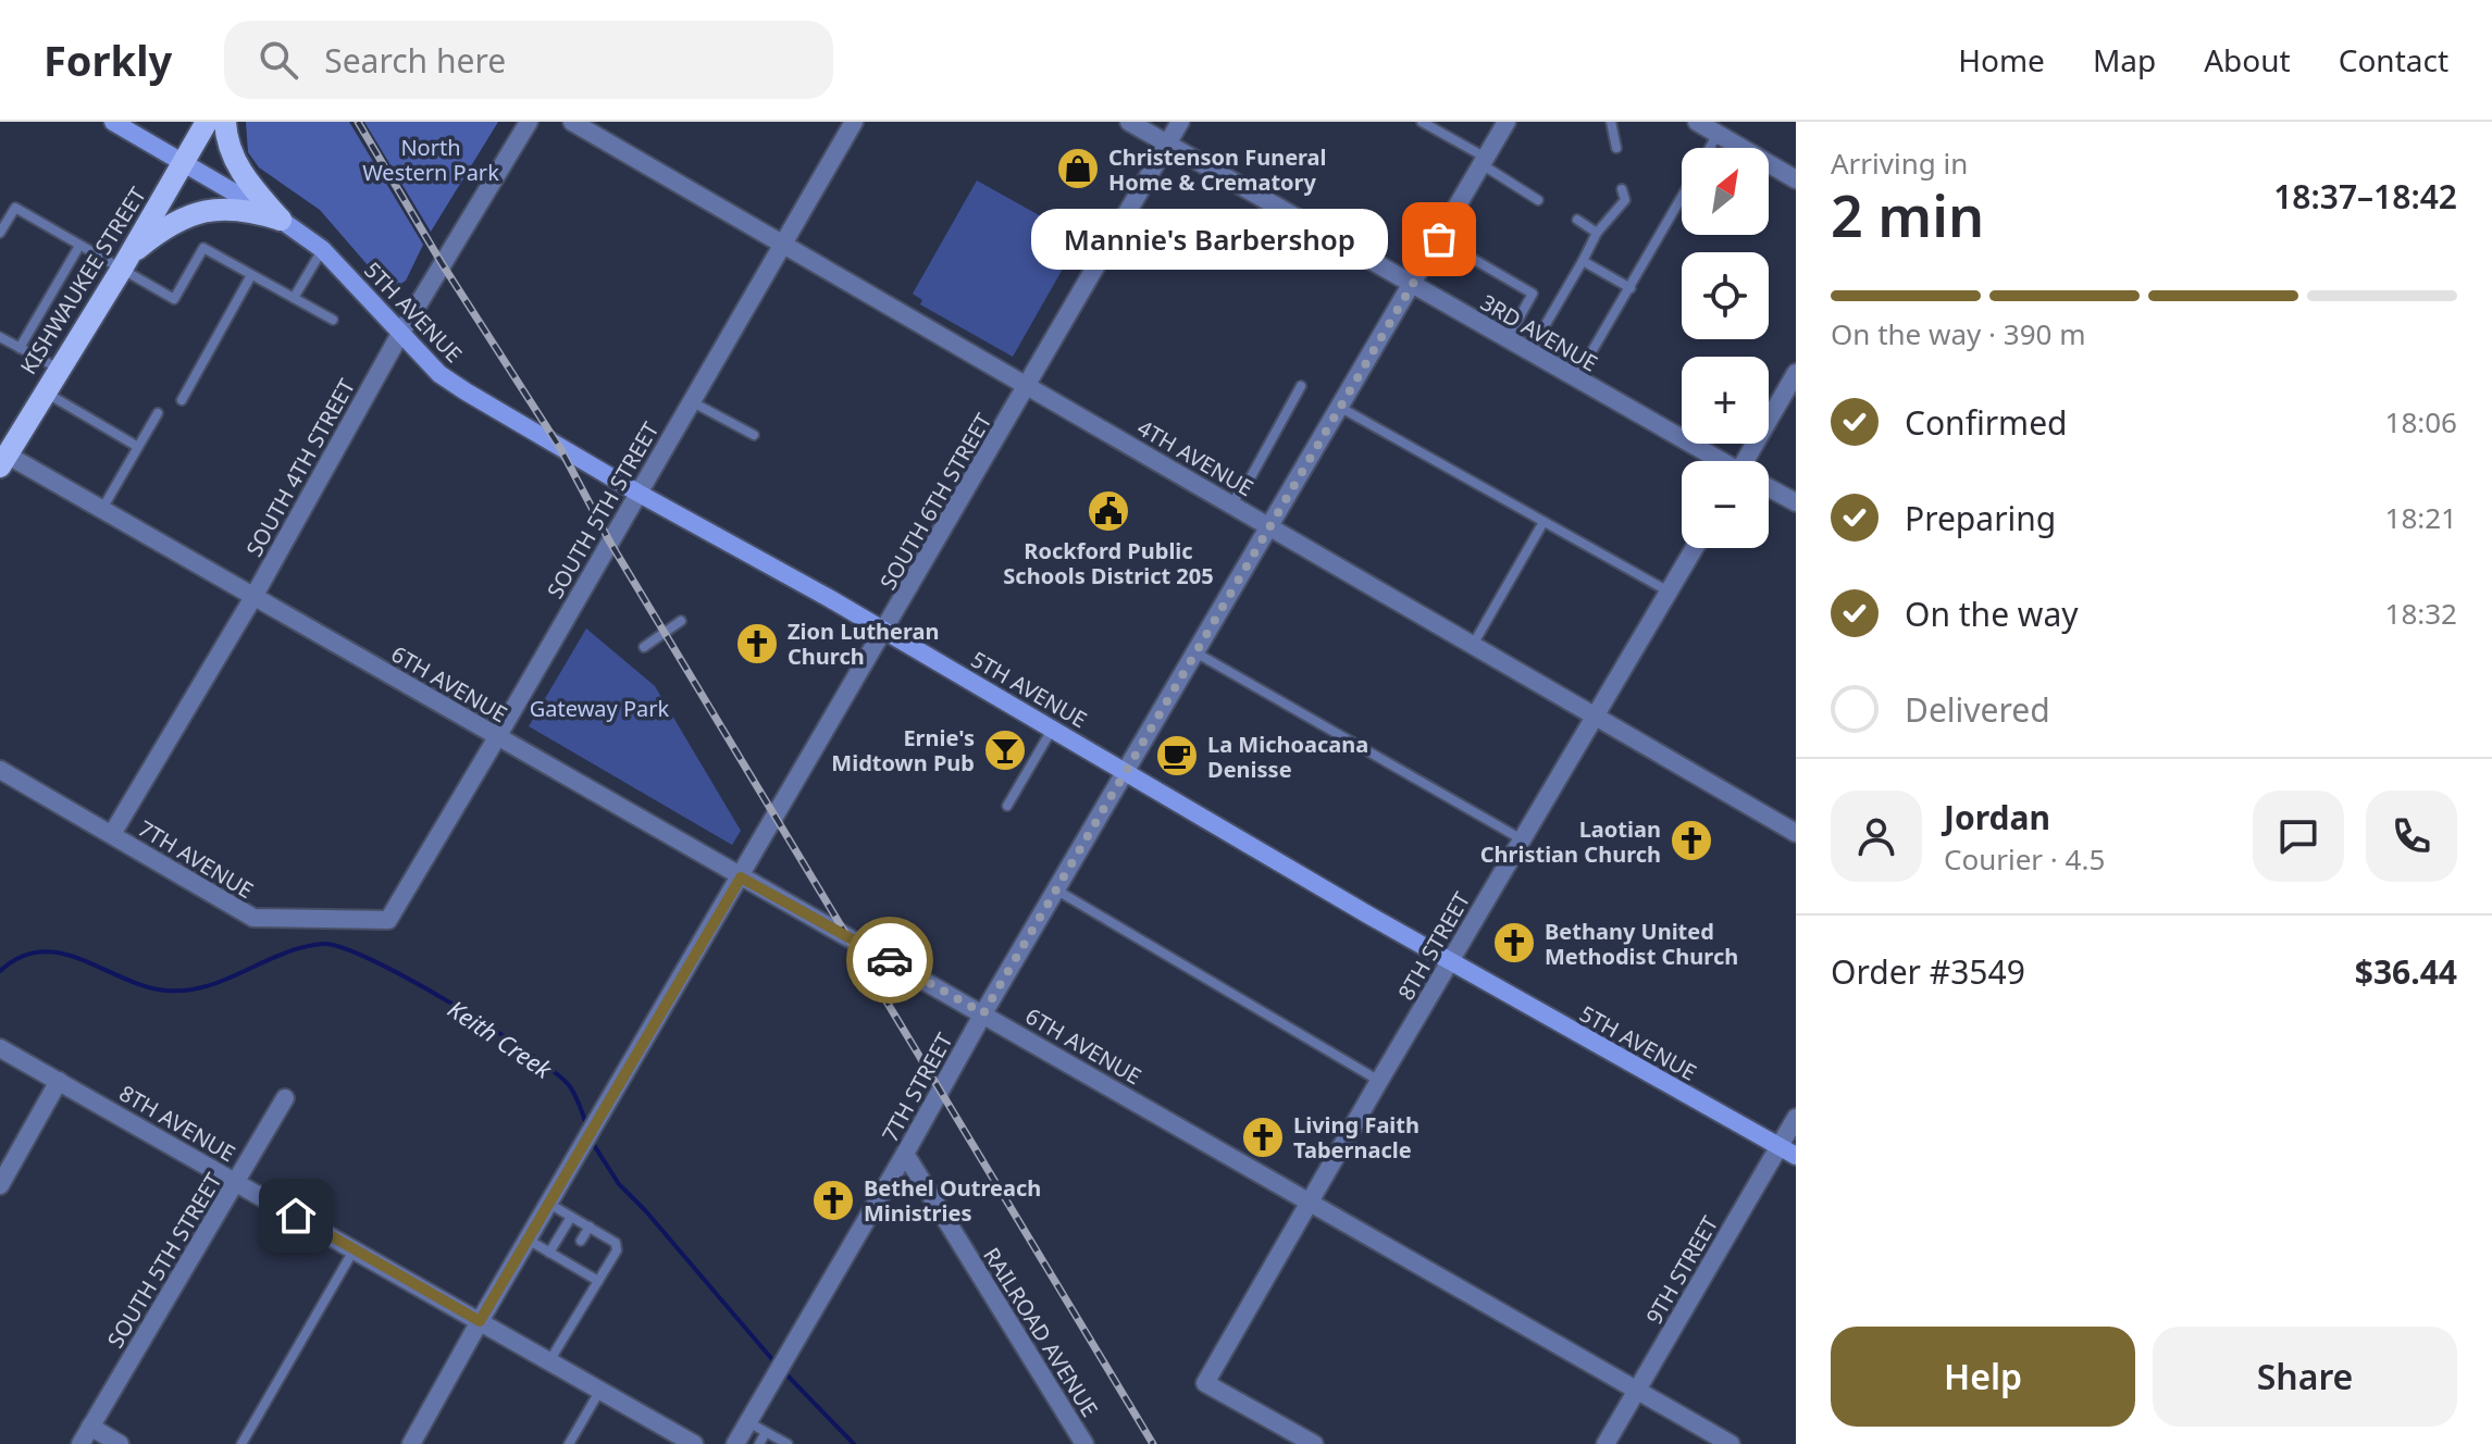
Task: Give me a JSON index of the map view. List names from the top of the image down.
{
  "streets": {
    "main road": ["KISHWAUKEE STREET", "5TH AVENUE"],
    "street": [
      "3RD AVENUE",
      "4TH AVENUE",
      "SOUTH 4TH STREET",
      "SOUTH 6TH STREET",
      "SOUTH 5TH STREET",
      "6TH AVENUE",
      "7TH AVENUE",
      "8TH STREET",
      "7TH STREET",
      "8TH AVENUE",
      "9TH STREET",
      "RAILROAD AVENUE"
    ]
  },
  "crossings": [
    ["KISHWAUKEE STREET", "5TH AVENUE"],
    ["KISHWAUKEE STREET", "6TH AVENUE"],
    ["5TH AVENUE", "SOUTH 4TH STREET"],
    ["5TH AVENUE", "SOUTH 6TH STREET"],
    ["5TH AVENUE", "SOUTH 5TH STREET"],
    ["5TH AVENUE", "8TH STREET"],
    ["5TH AVENUE", "7TH STREET"],
    ["5TH AVENUE", "9TH STREET"],
    ["3RD AVENUE", "SOUTH 6TH STREET"],
    ["3RD AVENUE", "7TH STREET"],
    ["4TH AVENUE", "SOUTH 6TH STREET"],
    ["4TH AVENUE", "SOUTH 5TH STREET"],
    ["4TH AVENUE", "8TH STREET"],
    ["4TH AVENUE", "7TH STREET"],
    ["SOUTH 4TH STREET", "6TH AVENUE"],
    ["SOUTH 4TH STREET", "7TH AVENUE"],
    ["SOUTH 6TH STREET", "6TH AVENUE"],
    ["SOUTH 6TH STREET", "8TH AVENUE"],
    ["SOUTH 5TH STREET", "6TH AVENUE"],
    ["SOUTH 5TH STREET", "7TH AVENUE"],
    ["SOUTH 5TH STREET", "8TH AVENUE"],
    ["6TH AVENUE", "8TH STREET"],
    ["6TH AVENUE", "7TH STREET"],
    ["6TH AVENUE", "9TH STREET"],
    ["7TH STREET", "RAILROAD AVENUE"]
  ],
  "water": ["Keith Creek"],
  "parks": ["North Western Park", "Gateway Park"],
  "places": {
    "shop": ["Christenson Funeral Home & Crematory"],
    "other": ["Mannie's Barbershop"],
    "public building": ["Rockford Public Schools District 205"],
    "church": [
      "Zion Lutheran Church",
      "Laotian Christian Church",
      "Bethany United Methodist Church",
      "Living Faith Tabernacle",
      "Bethel Outreach Ministries"
    ],
    "bar": ["Ernie's Midtown Pub"],
    "cafe": ["La Michoacana Denisse"]
  },
  "north": "top right",
  "page": {
    "header": "Forkly",
    "search": "Search here",
    "nav": [
      "Home",
      "Map",
      "About",
      "Contact"
    ],
    "heading": ["2 min", "Arriving in", "18:37–18:42"],
    "panel": [
      "Jordan",
      "Courier · 4.5",
      "Order #3549",
      "$36.44"
    ],
    "map_buttons": ["+", "−"],
    "bubble": "Mannie's Barbershop",
    "bar": "On the way · 390 m",
    "list": [
      ["Confirmed", "18:06"],
      ["Preparing", "18:21"],
      ["On the way", "18:32"],
      "Delivered"
    ],
    "buttons": ["Help", "Share"]
  }
}
